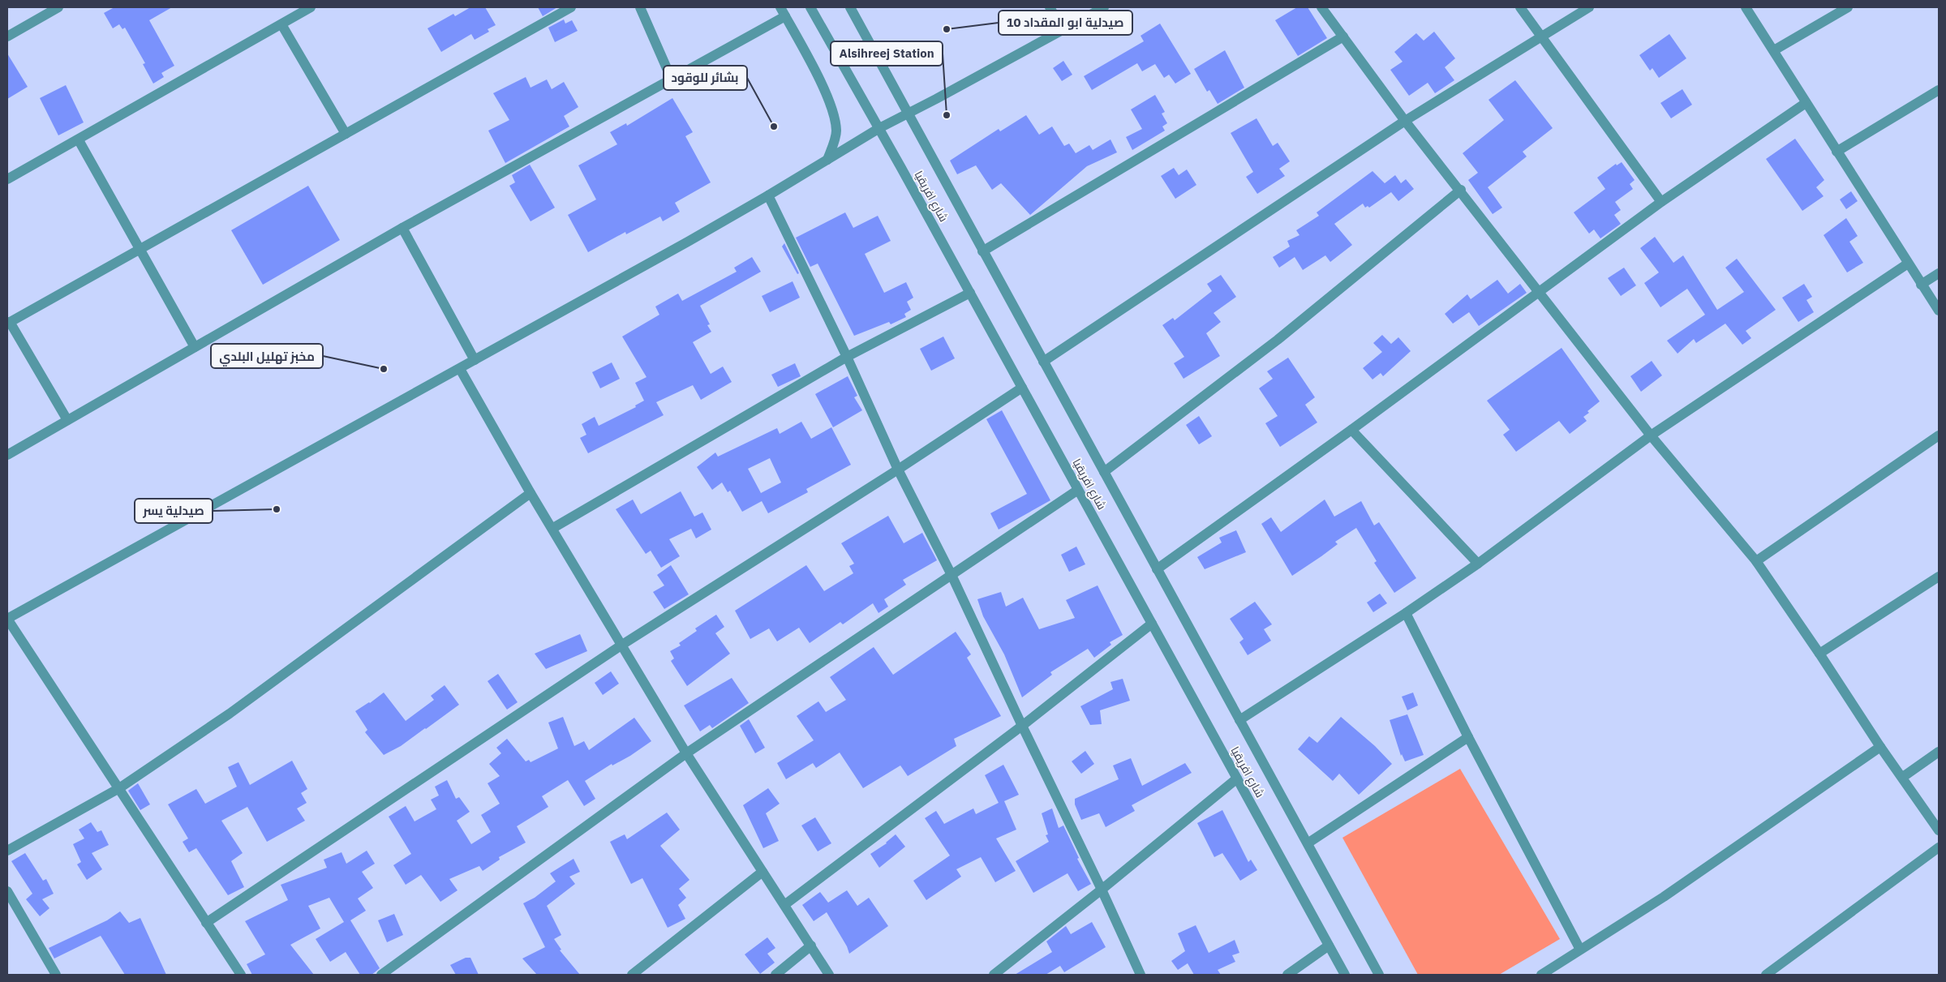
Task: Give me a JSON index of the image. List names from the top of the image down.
{
  "streets": {
    "street": ["شارع افريقيا"]
  },
  "places": [
    "صيدلية ابو المقداد 10",
    "Alsihreej Station",
    "بشائر للوقود",
    "مخبز تهليل البلدي",
    "صيدلية يسر"
  ]
}
